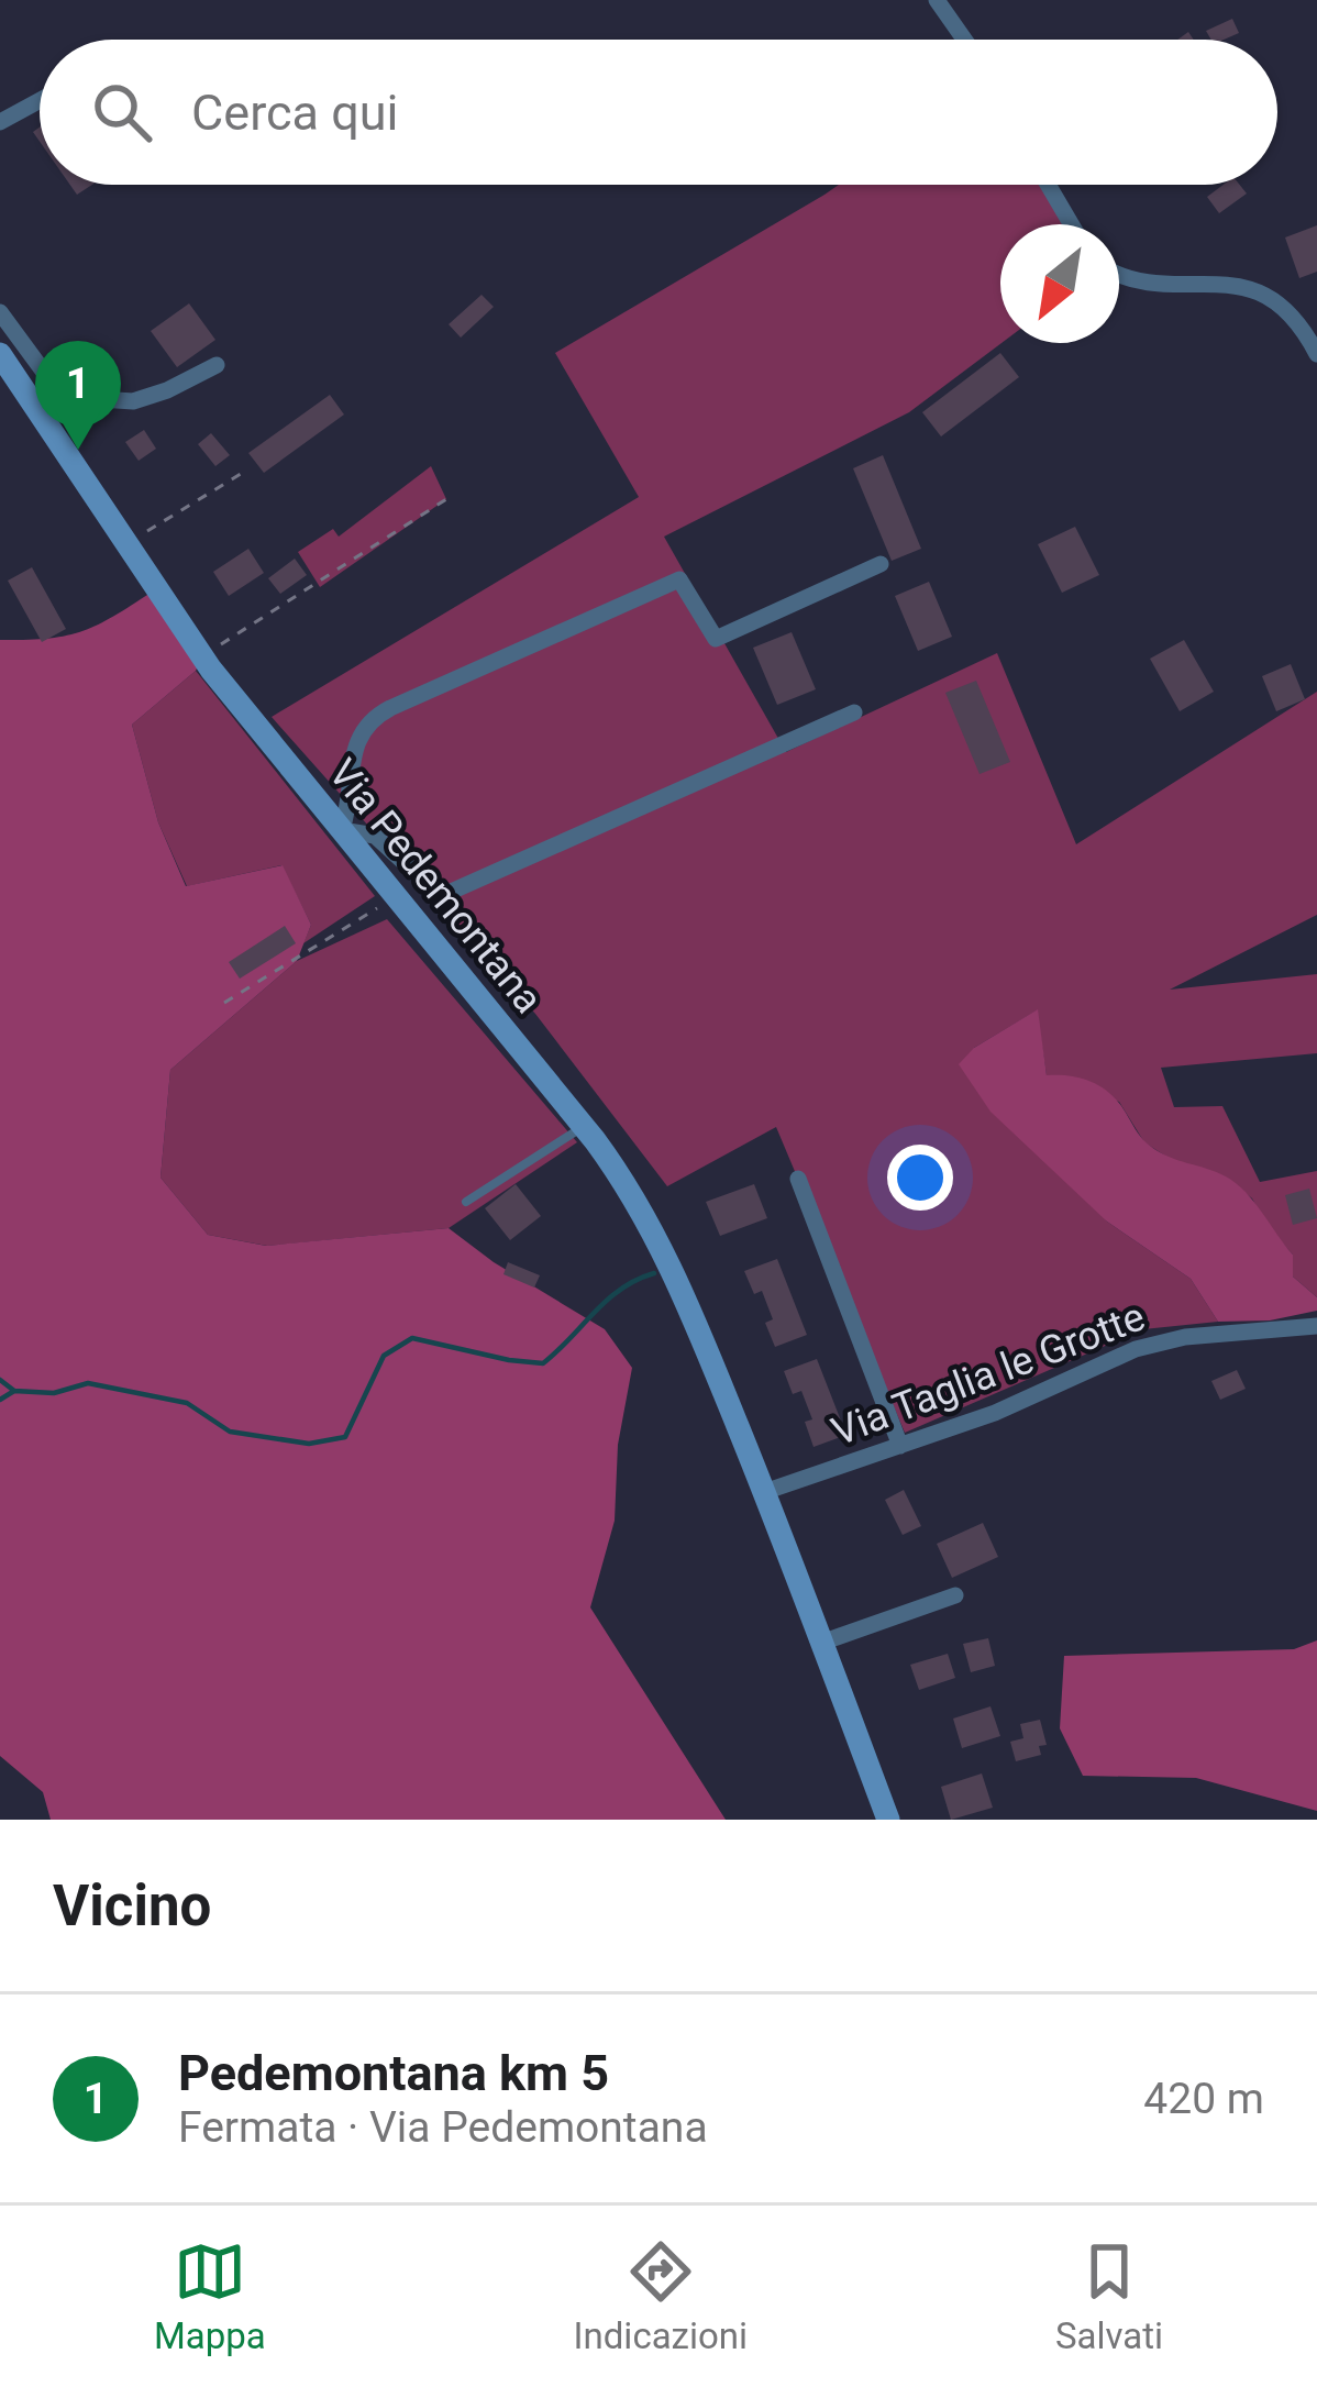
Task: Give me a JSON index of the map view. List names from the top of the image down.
{
  "streets": {
    "street": ["Via Pedemontana", "Via Taglia le Grotte"]
  },
  "crossings": [
    ["Via Pedemontana", "Via Taglia le Grotte"]
  ],
  "north": "bottom left",
  "page": {
    "search": "Cerca qui",
    "pins": "1",
    "heading": "Vicino",
    "list": [
      {
        "mark": "1",
        "name": "Pedemontana km 5",
        "note": "Fermata · Via Pedemontana",
        "value": "420 m"
      }
    ],
    "nav": ["Mappa", "Indicazioni", "Salvati"]
  }
}
